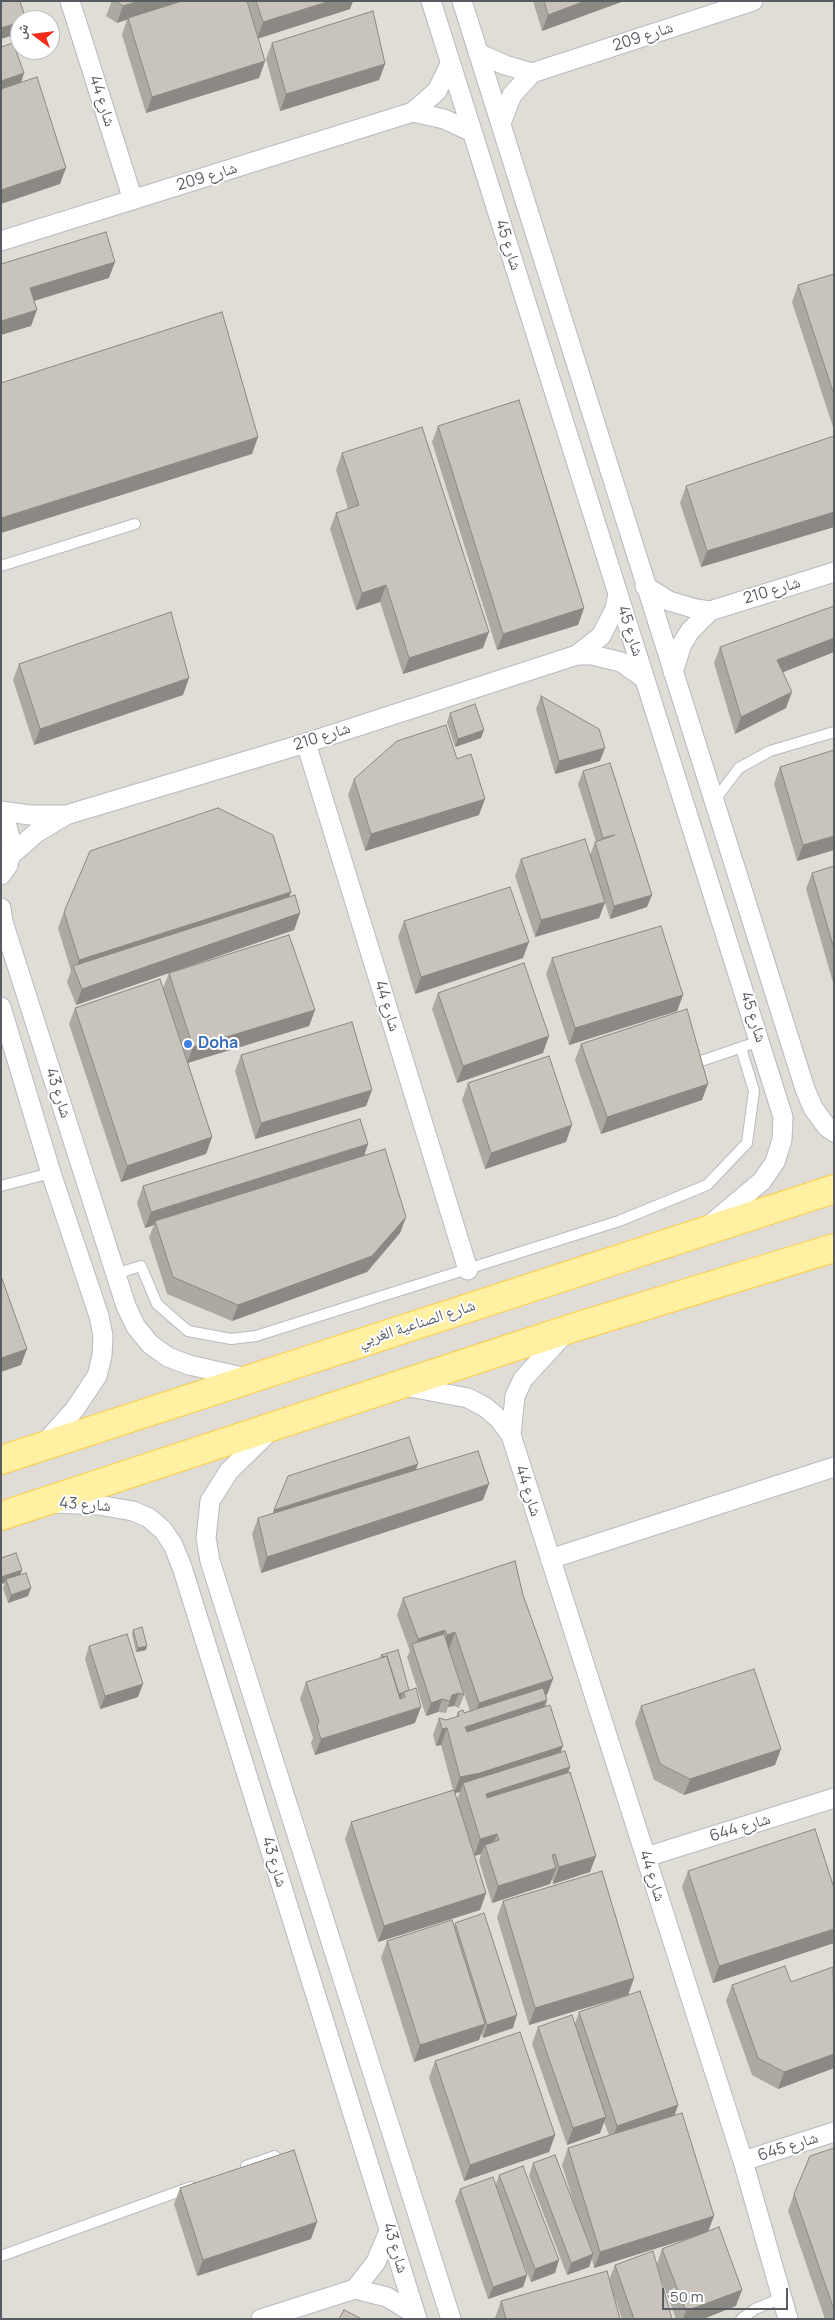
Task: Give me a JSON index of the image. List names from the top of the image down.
{
  "streets": {
    "main road": ["شارع الصناعية الغربي"],
    "street": [
      "شارع 209",
      "شارع 44",
      "شارع 45",
      "شارع 210",
      "شارع 43",
      "شارع 644",
      "شارع 645"
    ]
  },
  "crossings": [
    ["شارع 209", "شارع 44"],
    ["شارع 209", "شارع 45"],
    ["شارع 44", "شارع 210"],
    ["شارع 44", "شارع 644"],
    ["شارع 44", "شارع 645"],
    ["شارع 45", "شارع 210"],
    ["شارع 45", "شارع الصناعية الغربي"],
    ["شارع 43", "شارع الصناعية الغربي"]
  ],
  "places": ["Doha"],
  "scale_bar": "50 m",
  "north": "left"
}
